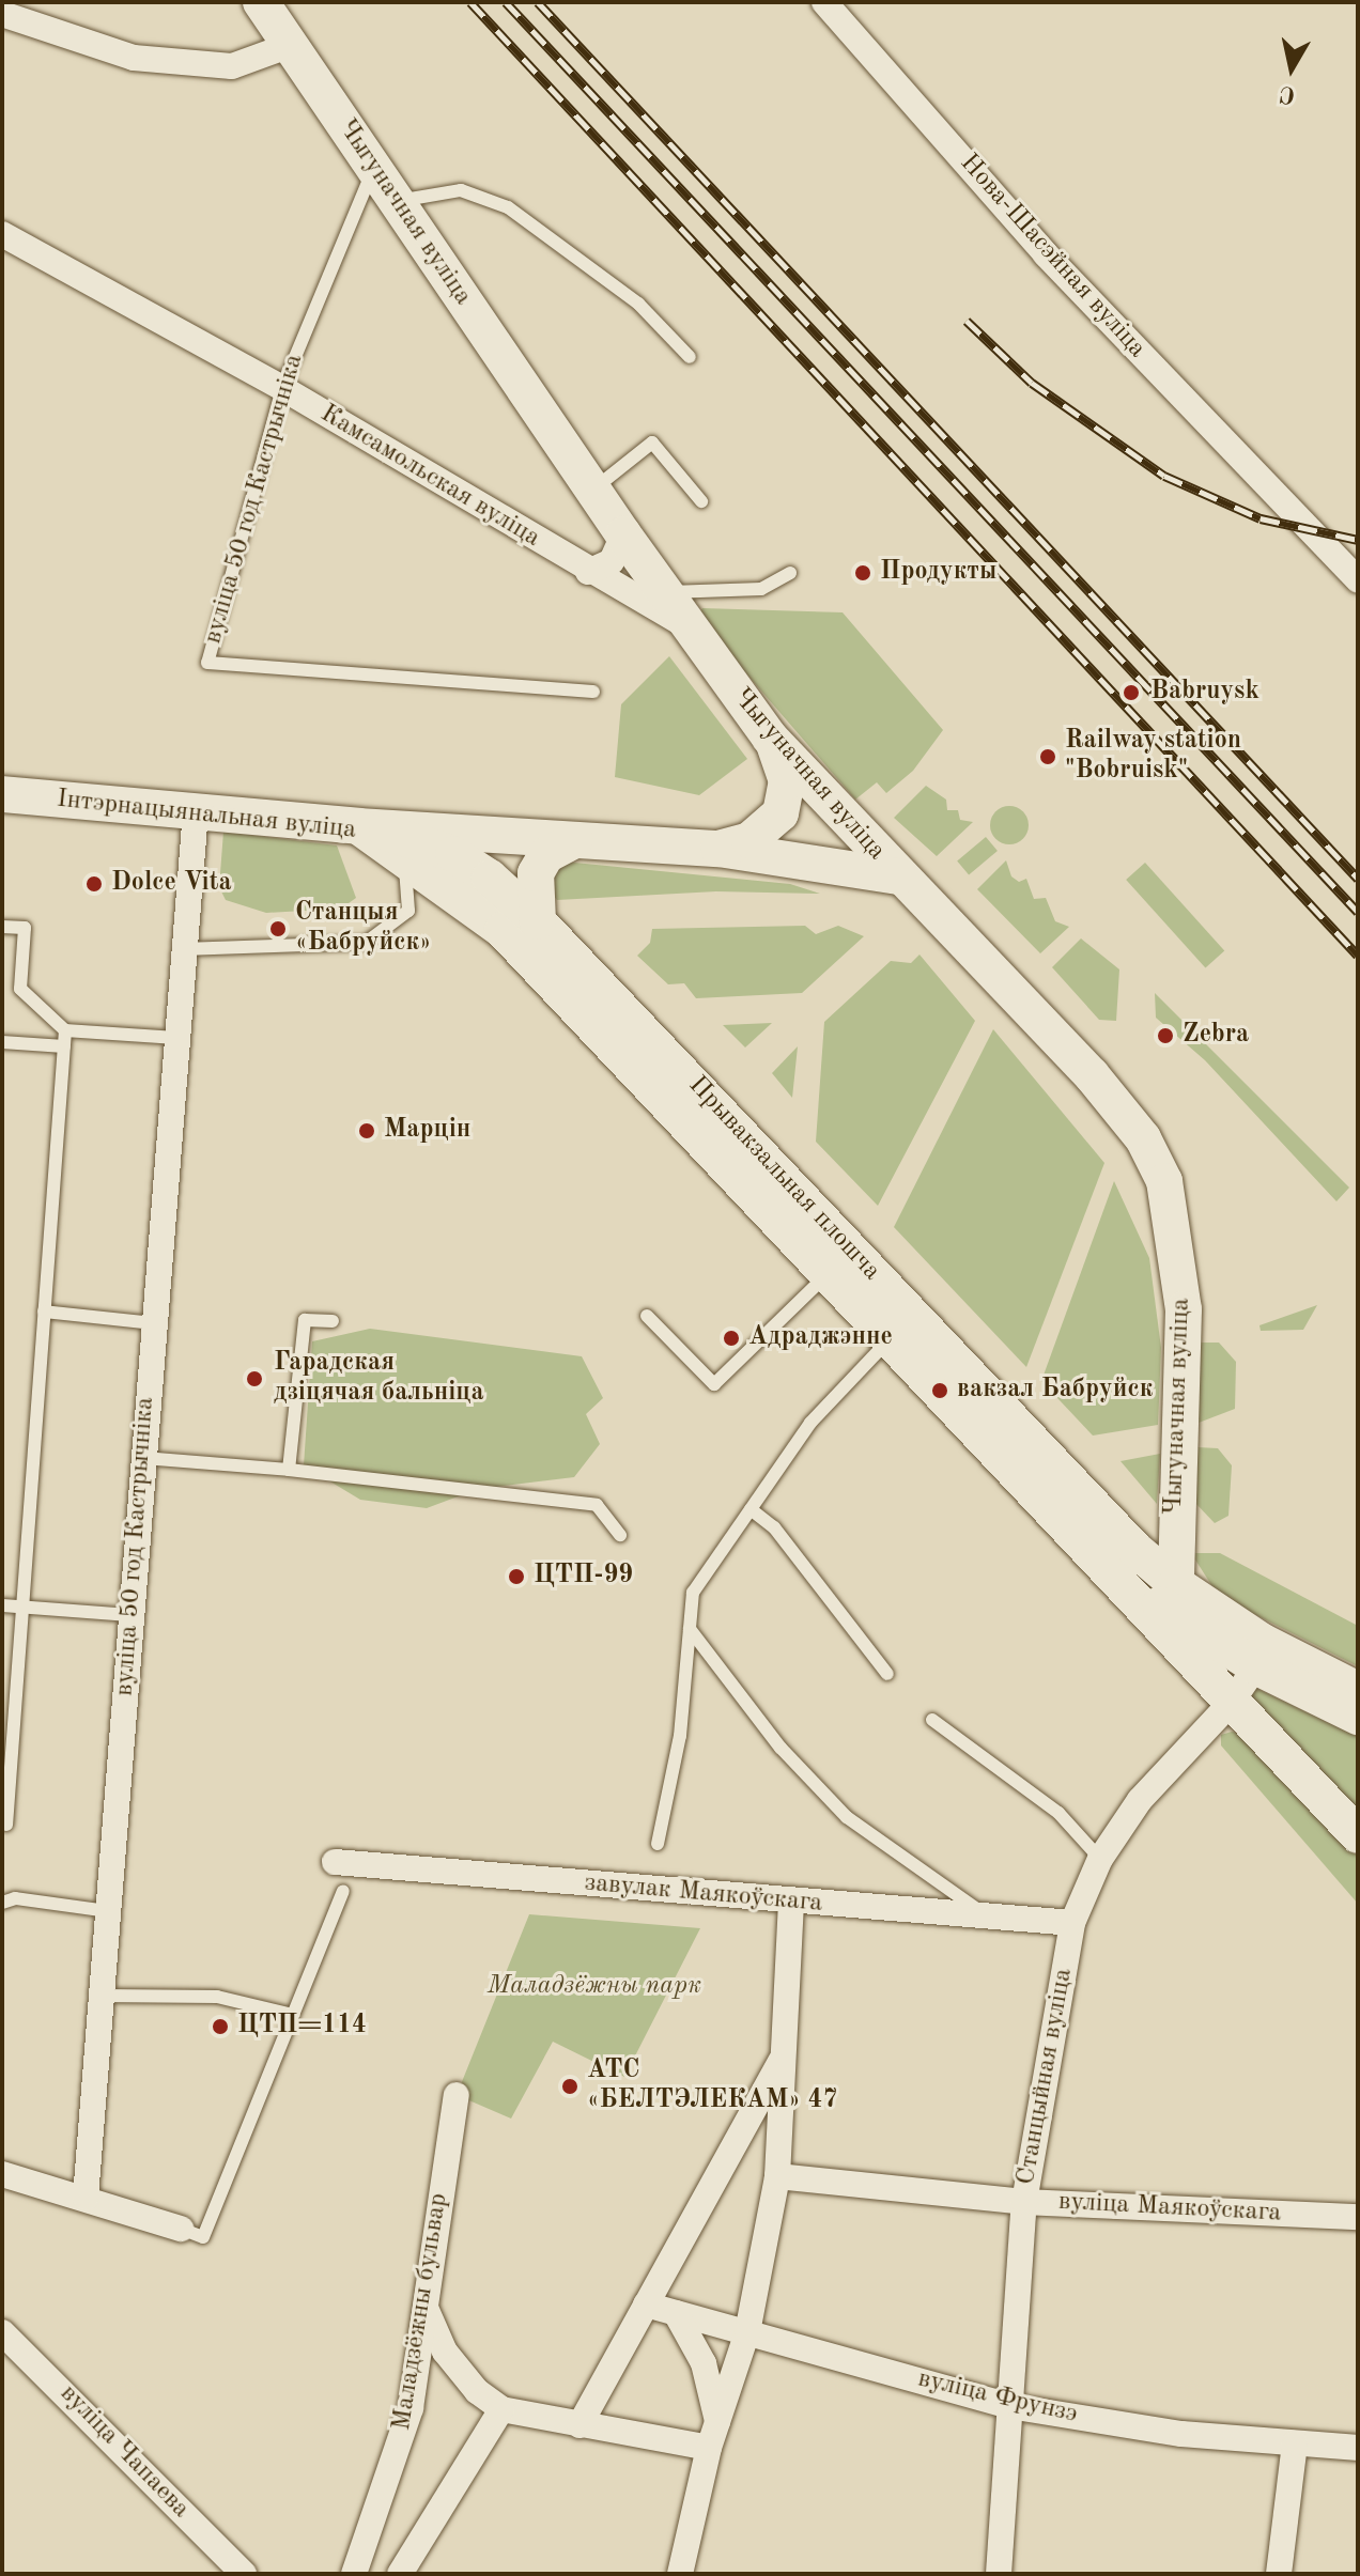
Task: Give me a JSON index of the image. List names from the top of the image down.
{
  "streets": {
    "main road": ["Чыгуначная вуліца", "Інтэрнацыянальная вуліца", "Прывакзальная плошча"],
    "street": [
      "Нова-Шасэйная вуліца",
      "Камсамольская вуліца",
      "вуліца 50 год Кастрычніка",
      "завулак Маякоўскага",
      "Станцыйная вуліца",
      "вуліца Маякоўскага",
      "Маладзёжны бульвар",
      "вуліца Фрунзэ",
      "вуліца Чапаева"
    ]
  },
  "crossings": [
    ["Чыгуначная вуліца", "Камсамольская вуліца"],
    ["Чыгуначная вуліца", "вуліца 50 год Кастрычніка"],
    ["Чыгуначная вуліца", "Прывакзальная плошча"],
    ["Камсамольская вуліца", "вуліца 50 год Кастрычніка"],
    ["вуліца 50 год Кастрычніка", "Інтэрнацыянальная вуліца"],
    ["Інтэрнацыянальная вуліца", "Прывакзальная плошча"],
    ["Прывакзальная плошча", "Станцыйная вуліца"],
    ["завулак Маякоўскага", "Станцыйная вуліца"],
    ["Станцыйная вуліца", "вуліца Маякоўскага"],
    ["Станцыйная вуліца", "вуліца Фрунзэ"]
  ],
  "parks": ["Маладзёжны парк"],
  "places": [
    "Продукты",
    "Babruysk",
    "Railway station \"Bobruisk\"",
    "Dolce Vita",
    "Станцыя «Бабруйск»",
    "Zebra",
    "Марцін",
    "Адраджэнне",
    "Гарадская дзіцячая бальніца",
    "вакзал Бабруйск",
    "ЦТП-99",
    "ЦТП=114",
    "АТС «БЕЛТЭЛЕКАМ» 47"
  ],
  "north": "bottom"
}
